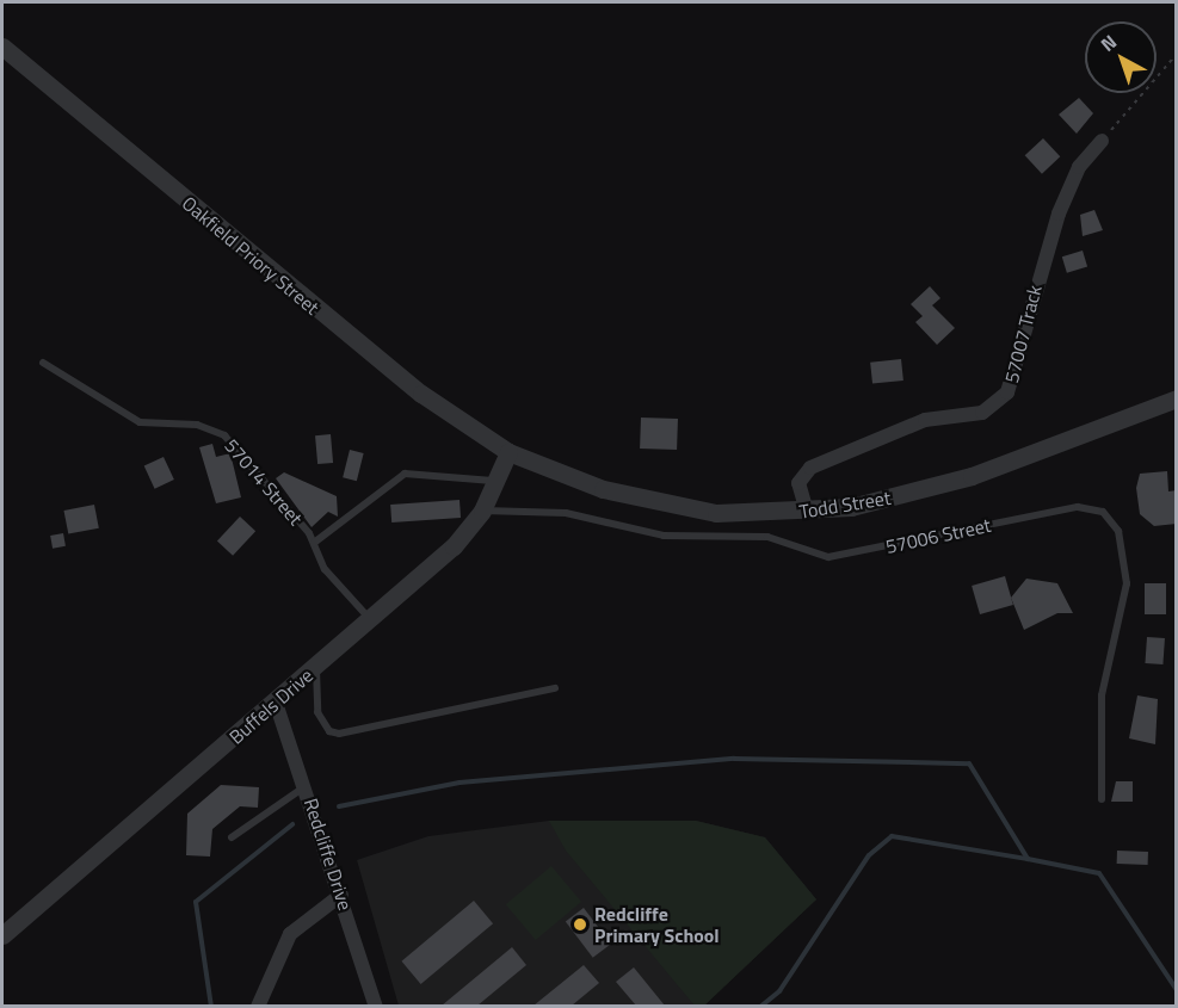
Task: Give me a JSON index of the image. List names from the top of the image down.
{
  "streets": {
    "street": [
      "Oakfield Priory Street",
      "57007 Track",
      "Todd Street",
      "Buffels Drive",
      "Redcliffe Drive"
    ],
    "lane": ["57014 Street", "57006 Street"]
  },
  "crossings": [
    ["Oakfield Priory Street", "Todd Street"],
    ["Oakfield Priory Street", "Buffels Drive"],
    ["57007 Track", "Todd Street"],
    ["57014 Street", "Buffels Drive"],
    ["Todd Street", "Buffels Drive"],
    ["57006 Street", "Buffels Drive"],
    ["Buffels Drive", "Redcliffe Drive"]
  ],
  "places": ["Redcliffe Primary School"],
  "north": "top left"
}
